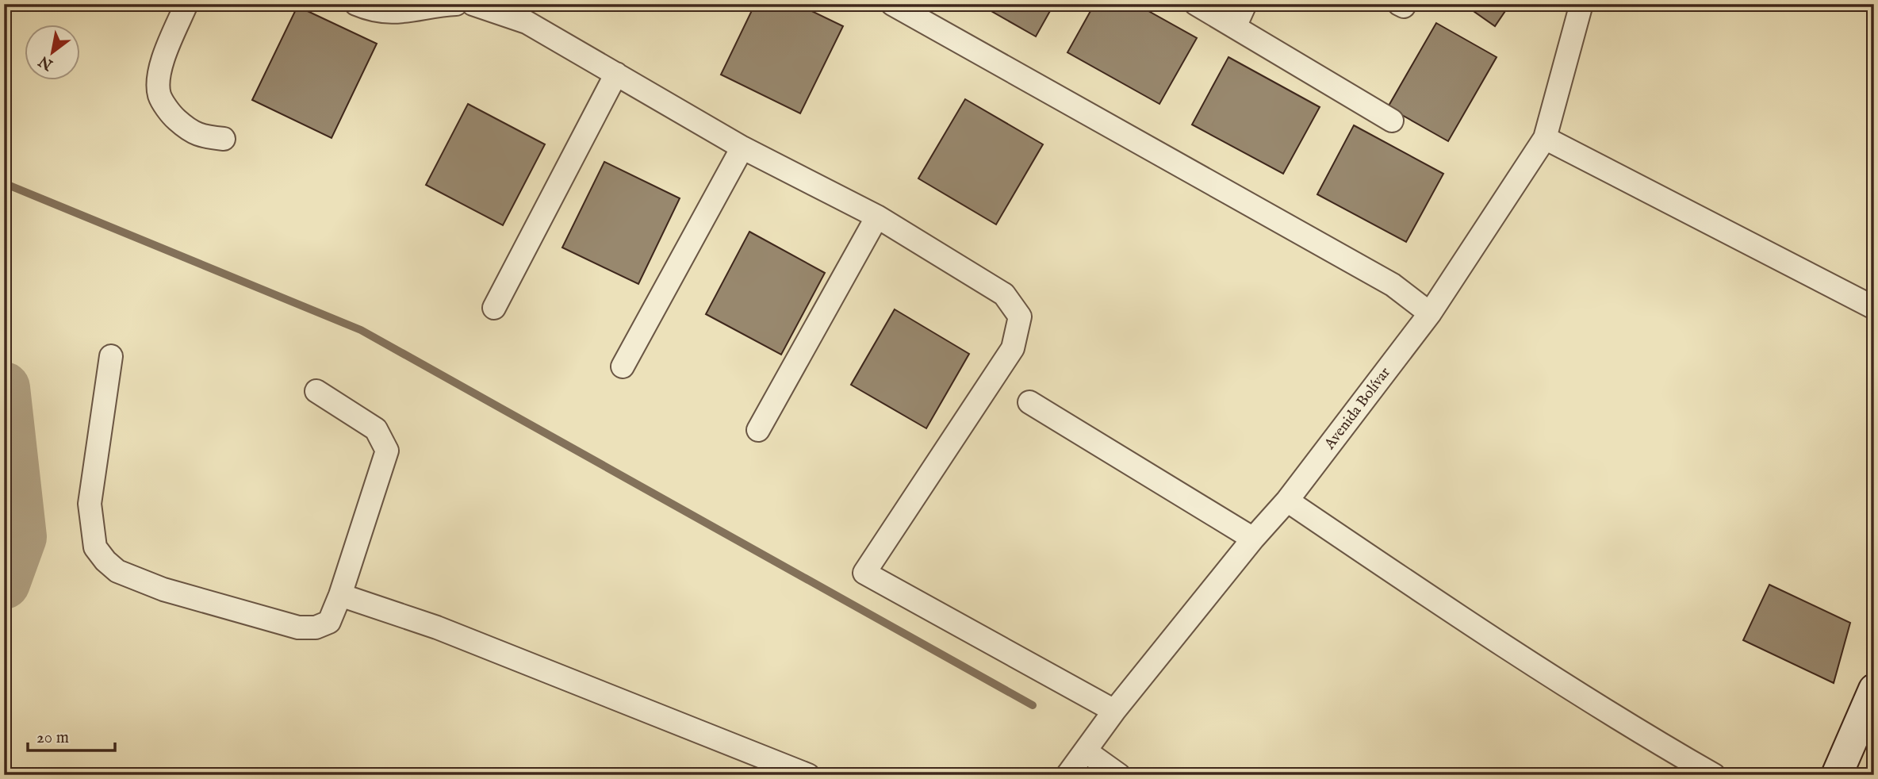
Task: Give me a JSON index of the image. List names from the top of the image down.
{
  "streets": {
    "street": ["Avenida Bolívar"]
  },
  "scale_bar": "20 m",
  "north": "bottom left"
}
